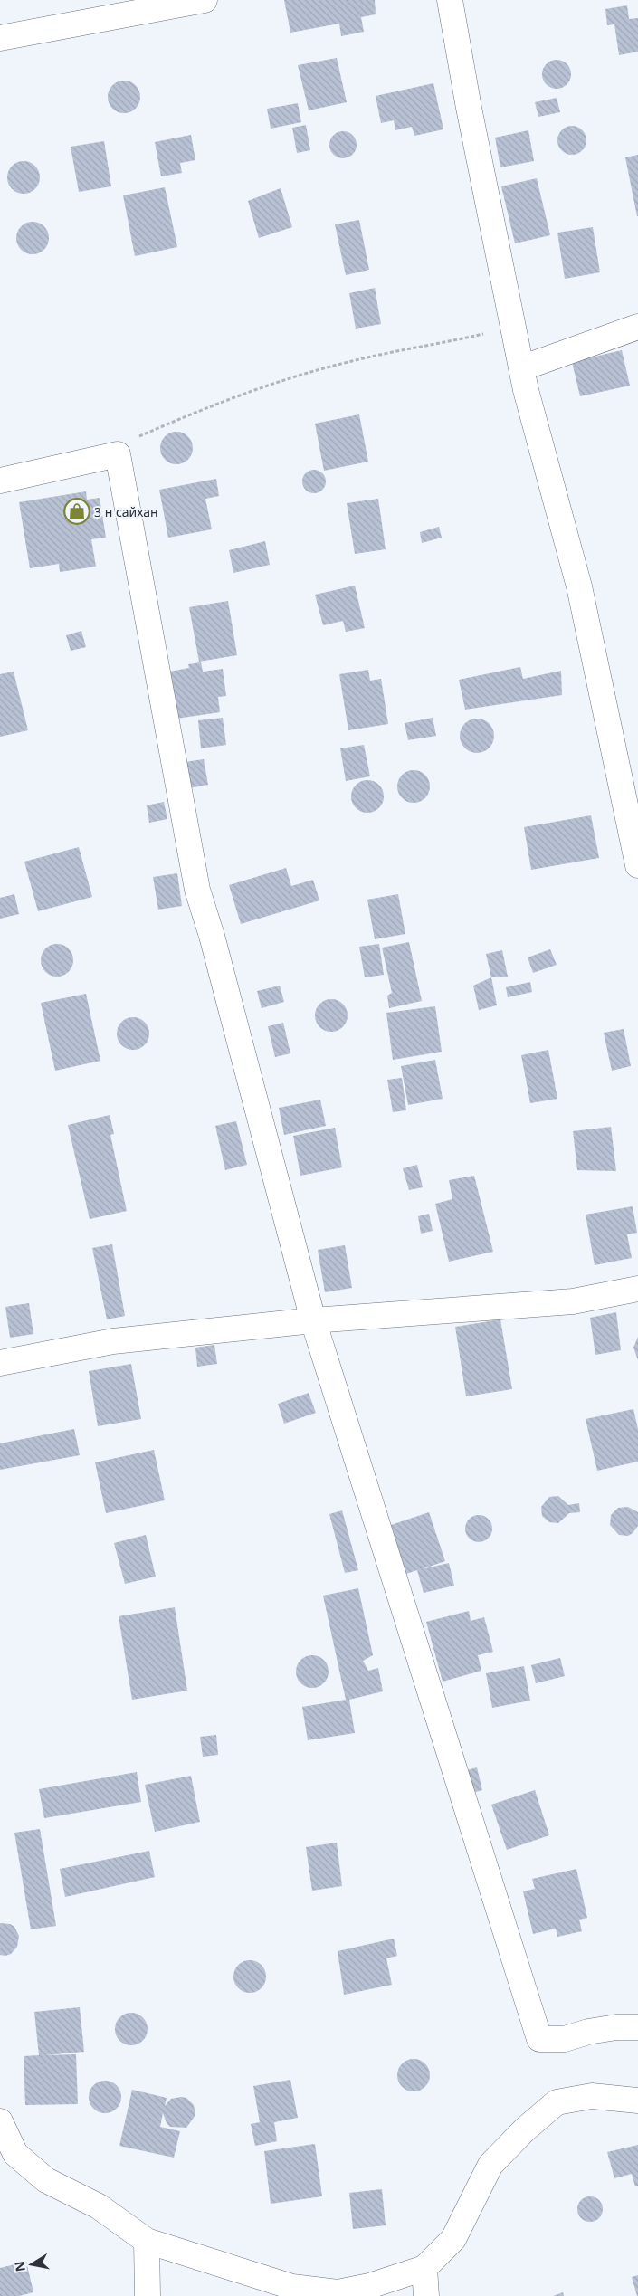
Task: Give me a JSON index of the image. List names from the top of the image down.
{
  "places": {
    "shop": ["3 н сайхан"]
  },
  "north": "left"
}
